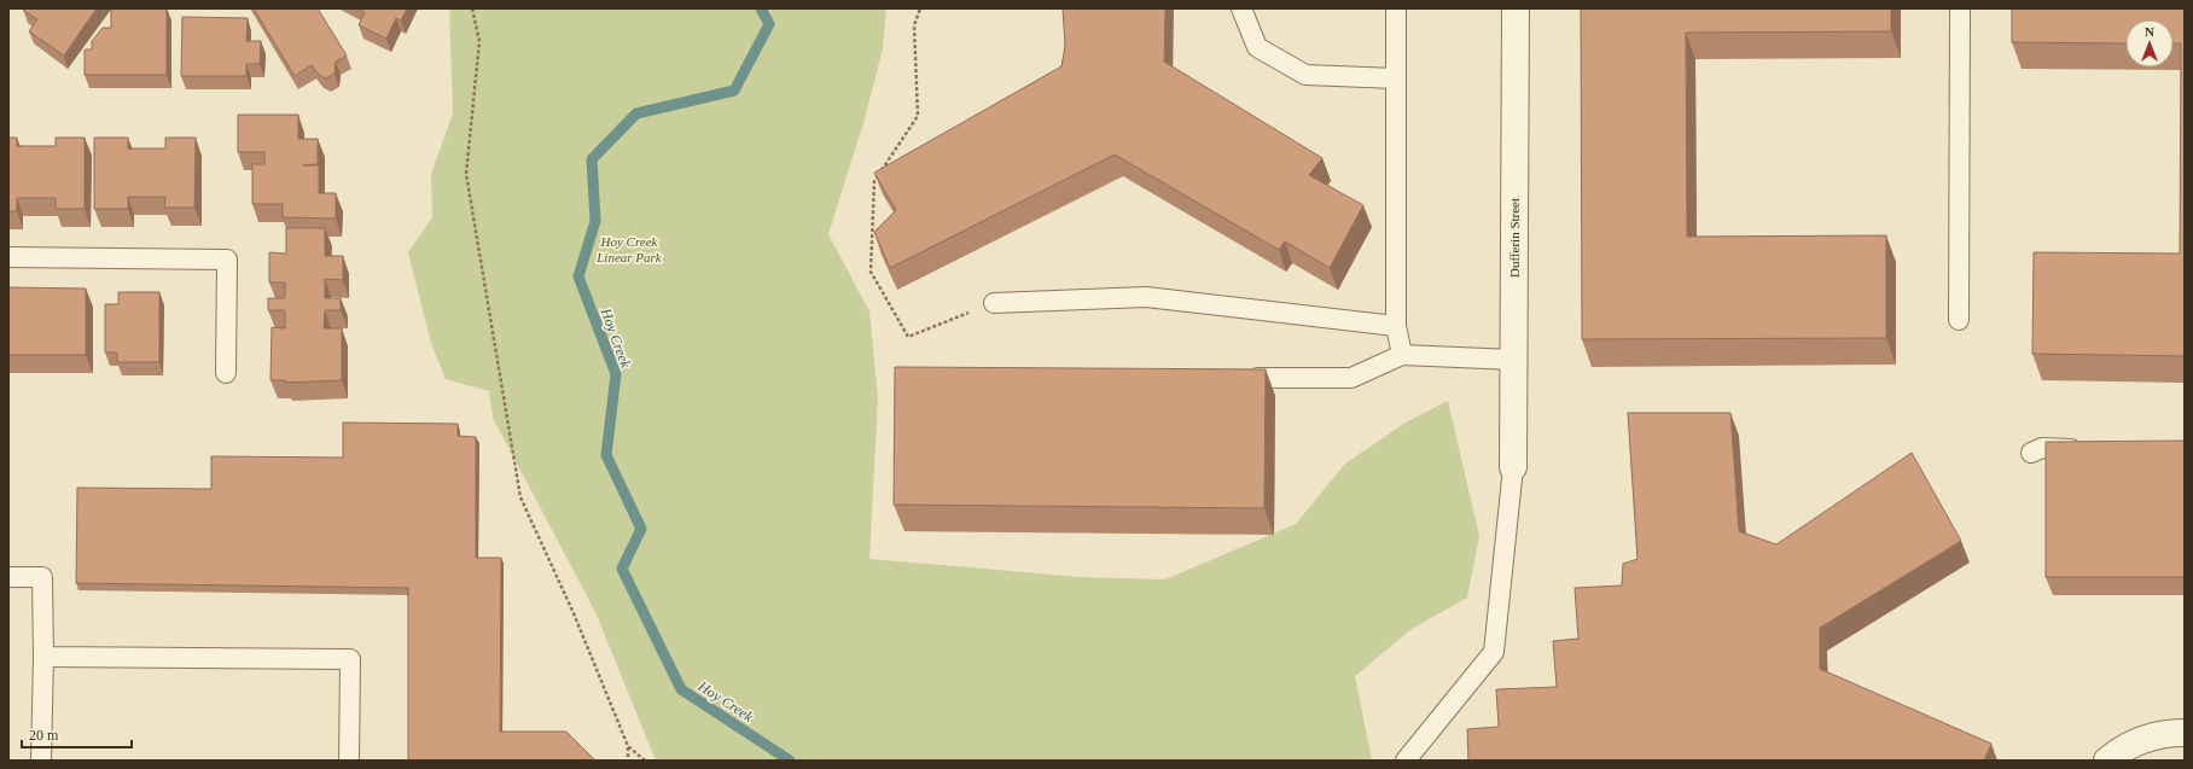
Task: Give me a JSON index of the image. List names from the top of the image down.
{
  "streets": {
    "street": ["Dufferin Street"]
  },
  "water": ["Hoy Creek"],
  "parks": ["Hoy Creek Linear Park"],
  "scale_bar": "20 m",
  "north": "top"
}
